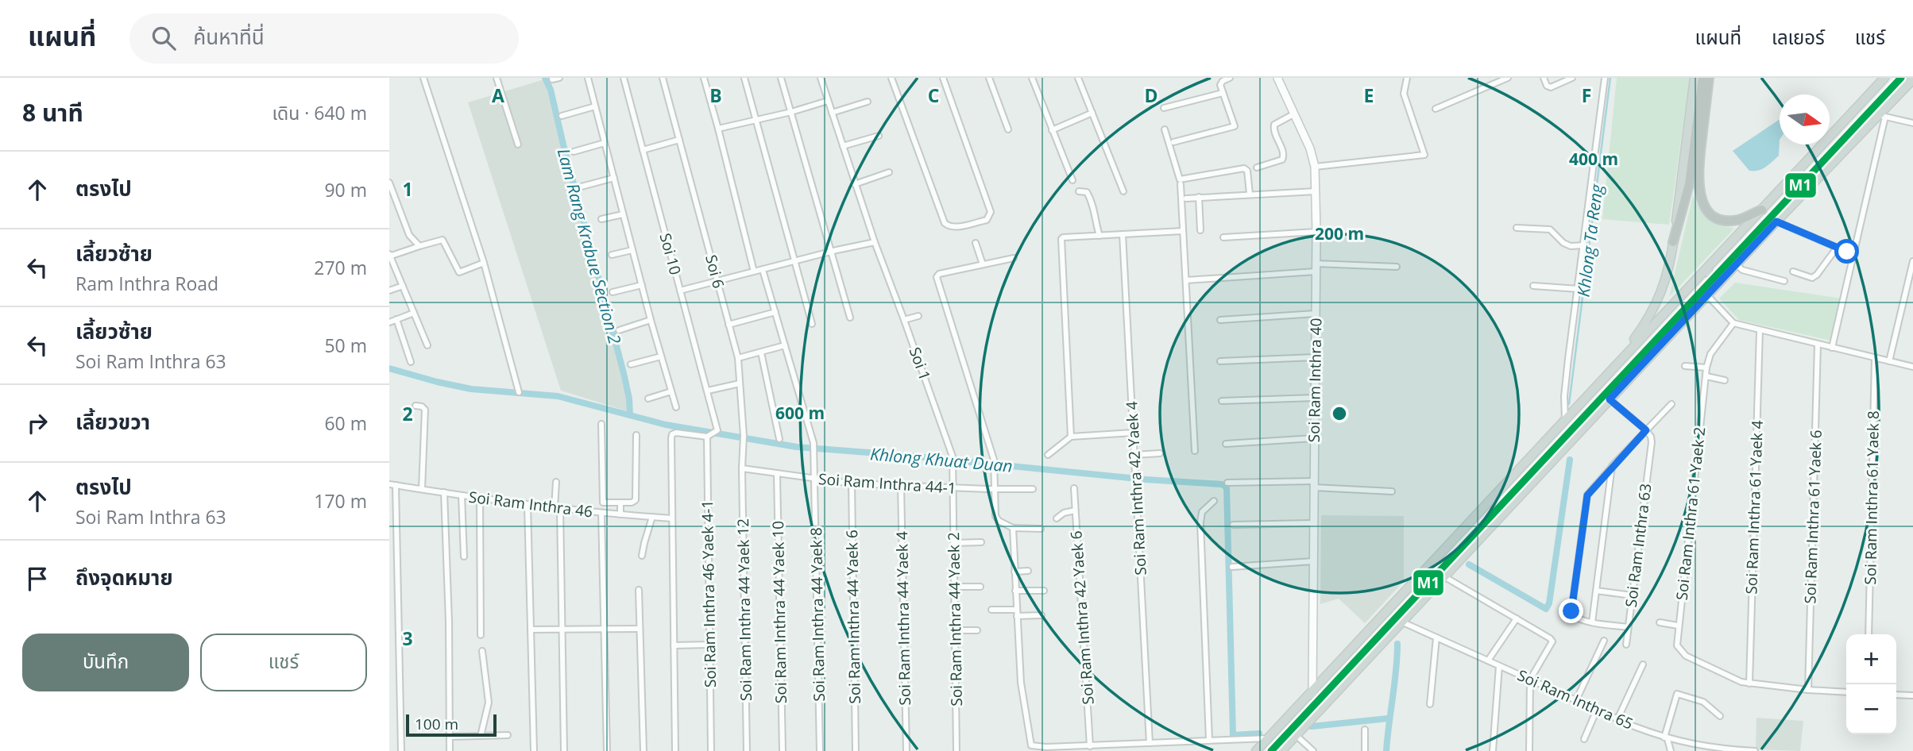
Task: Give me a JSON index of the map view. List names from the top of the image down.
{
  "streets": {
    "street": [
      "Soi 10",
      "Soi 6",
      "Soi 1",
      "Soi Ram Inthra 40",
      "Soi Ram Inthra 44-1",
      "Soi Ram Inthra 42 Yaek 4",
      "Soi Ram Inthra 61 Yaek 8",
      "Soi Ram Inthra 46",
      "Soi Ram Inthra 61 Yaek 4",
      "Soi Ram Inthra 61 Yaek 2",
      "Soi Ram Inthra 61 Yaek 6",
      "Soi Ram Inthra 63",
      "Soi Ram Inthra 46 Yaek 4-1",
      "Soi Ram Inthra 44 Yaek 12",
      "Soi Ram Inthra 44 Yaek 10",
      "Soi Ram Inthra 44 Yaek 8",
      "Soi Ram Inthra 44 Yaek 6",
      "Soi Ram Inthra 42 Yaek 6",
      "Soi Ram Inthra 44 Yaek 4",
      "Soi Ram Inthra 44 Yaek 2",
      "Soi Ram Inthra 65"
    ]
  },
  "crossings": [
    ["Soi 10", "Soi Ram Inthra 46 Yaek 4-1"],
    ["Soi 6", "Soi Ram Inthra 44-1"],
    ["Soi 6", "Soi Ram Inthra 44 Yaek 12"],
    ["Soi 1", "Soi Ram Inthra 44-1"],
    ["Soi 1", "Soi Ram Inthra 44 Yaek 2"],
    ["Soi Ram Inthra 44-1", "Soi Ram Inthra 44 Yaek 12"],
    ["Soi Ram Inthra 44-1", "Soi Ram Inthra 44 Yaek 10"],
    ["Soi Ram Inthra 44-1", "Soi Ram Inthra 44 Yaek 8"],
    ["Soi Ram Inthra 44-1", "Soi Ram Inthra 44 Yaek 6"],
    ["Soi Ram Inthra 44-1", "Soi Ram Inthra 44 Yaek 4"],
    ["Soi Ram Inthra 44-1", "Soi Ram Inthra 44 Yaek 2"],
    ["Soi Ram Inthra 61 Yaek 4", "Soi Ram Inthra 61 Yaek 2"]
  ],
  "water": ["Khlong Ta Reng", "Lam Rang Krabue Section 2", "Khlong Khuat Duan"],
  "lines": ["transit line M1"],
  "scale_bar": "100 m",
  "north": "right",
  "page": {
    "header": "แผนที่",
    "search": "ค้นหาที่นี่",
    "nav": ["แผนที่", "เลเยอร์", "แชร์"],
    "heading": ["8 นาที", "เดิน · 640 m"],
    "list": [
      ["ตรงไป", "90 m"],
      ["เลี้ยวซ้าย", "Ram Inthra Road", "270 m"],
      ["เลี้ยวซ้าย", "Soi Ram Inthra 63", "50 m"],
      ["เลี้ยวขวา", "60 m"],
      ["ตรงไป", "Soi Ram Inthra 63", "170 m"],
      "ถึงจุดหมาย"
    ],
    "buttons": ["บันทึก", "แชร์"],
    "map_buttons": ["+", "−"],
    "scale": "100 m"
  },
  "grid": {
    "columns": [
      "A",
      "B",
      "C",
      "D",
      "E",
      "F"
    ],
    "rows": ["1", "2", "3"]
  },
  "rings": ["400 m", "200 m", "600 m"]
}
